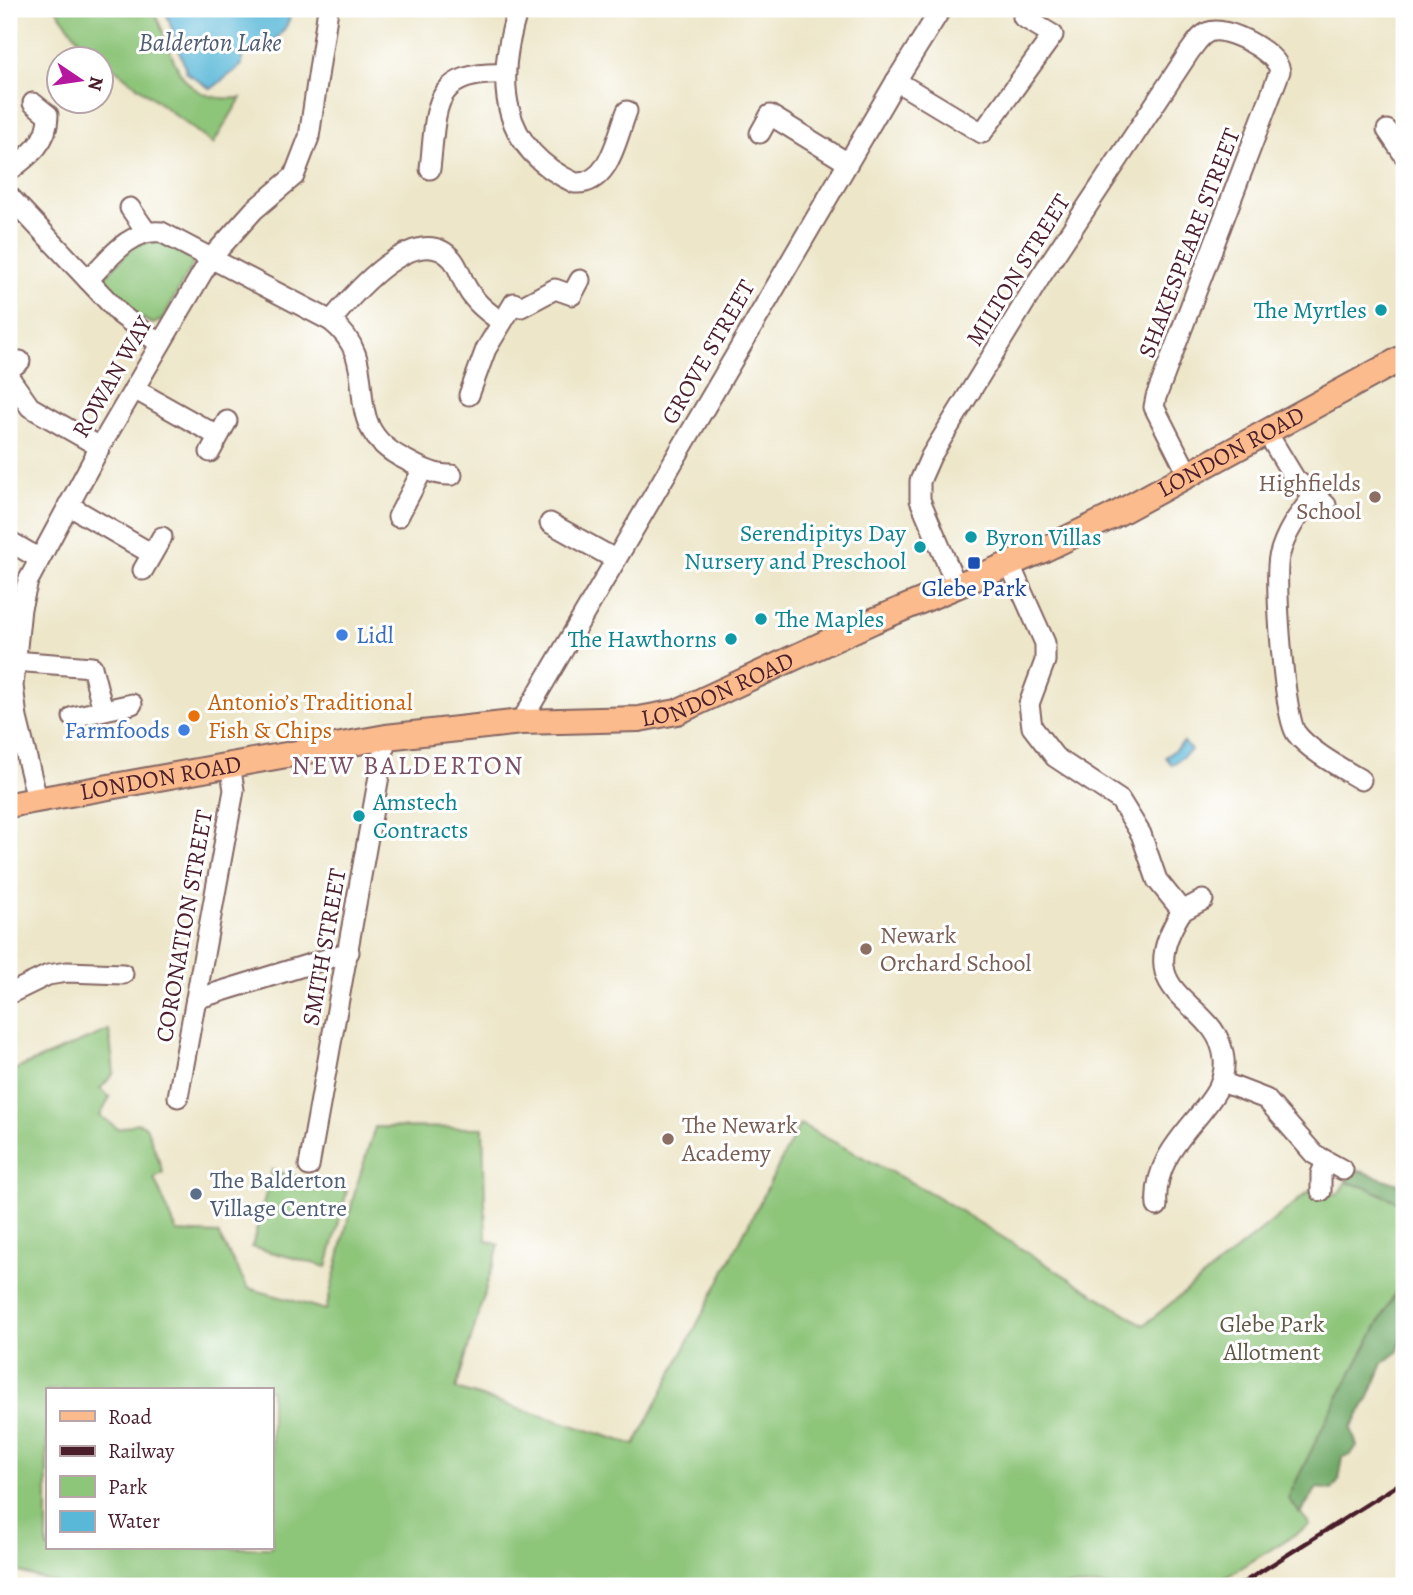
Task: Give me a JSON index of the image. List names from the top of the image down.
{
  "streets": {
    "main road": ["LONDON ROAD"],
    "street": [
      "SHAKESPEARE STREET",
      "MILTON STREET",
      "GROVE STREET",
      "ROWAN WAY",
      "CORONATION STREET",
      "SMITH STREET"
    ]
  },
  "crossings": [
    ["SHAKESPEARE STREET", "MILTON STREET"],
    ["SHAKESPEARE STREET", "LONDON ROAD"],
    ["MILTON STREET", "LONDON ROAD"],
    ["GROVE STREET", "LONDON ROAD"],
    ["ROWAN WAY", "LONDON ROAD"],
    ["LONDON ROAD", "CORONATION STREET"],
    ["LONDON ROAD", "SMITH STREET"]
  ],
  "districts": ["NEW BALDERTON"],
  "water": ["Balderton Lake"],
  "parks": ["Glebe Park Allotment"],
  "places": {
    "other": [
      "The Myrtles",
      "Highfields School",
      "Byron Villas",
      "Serendipitys Day Nursery and Preschool",
      "The Maples",
      "Lidl",
      "The Hawthorns",
      "Antonio’s Traditional Fish & Chips",
      "Farmfoods",
      "Amstech Contracts",
      "Newark Orchard School",
      "The Newark Academy",
      "The Balderton Village Centre"
    ],
    "transit": ["Glebe Park"]
  },
  "legend": [
    "Road",
    "Railway",
    "Park",
    "Water"
  ],
  "north": "right"
}
